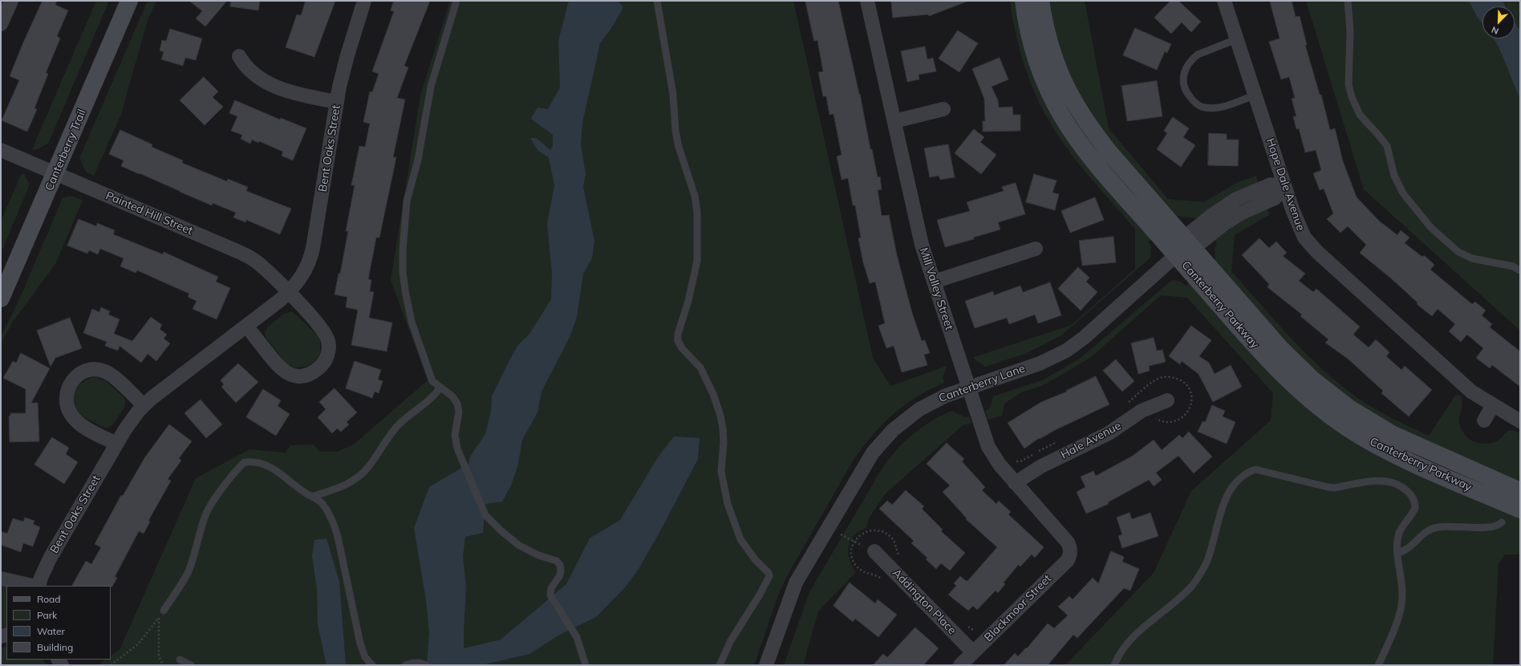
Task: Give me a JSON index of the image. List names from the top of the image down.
{
  "streets": {
    "street": [
      "Bent Oaks Street",
      "Canterberry Trail",
      "Hope Dale Avenue",
      "Painted Hill Street",
      "Mill Valley Street",
      "Canterberry Parkway",
      "Canterberry Lane",
      "Hale Avenue",
      "Addington Place",
      "Blackmoor Street"
    ]
  },
  "crossings": [
    ["Bent Oaks Street", "Painted Hill Street"],
    ["Canterberry Trail", "Painted Hill Street"],
    ["Hope Dale Avenue", "Canterberry Lane"],
    ["Mill Valley Street", "Canterberry Lane"],
    ["Mill Valley Street", "Hale Avenue"],
    ["Mill Valley Street", "Blackmoor Street"],
    ["Canterberry Parkway", "Canterberry Lane"],
    ["Addington Place", "Blackmoor Street"]
  ],
  "legend": [
    "Road",
    "Park",
    "Water",
    "Building"
  ],
  "north": "bottom left"
}
